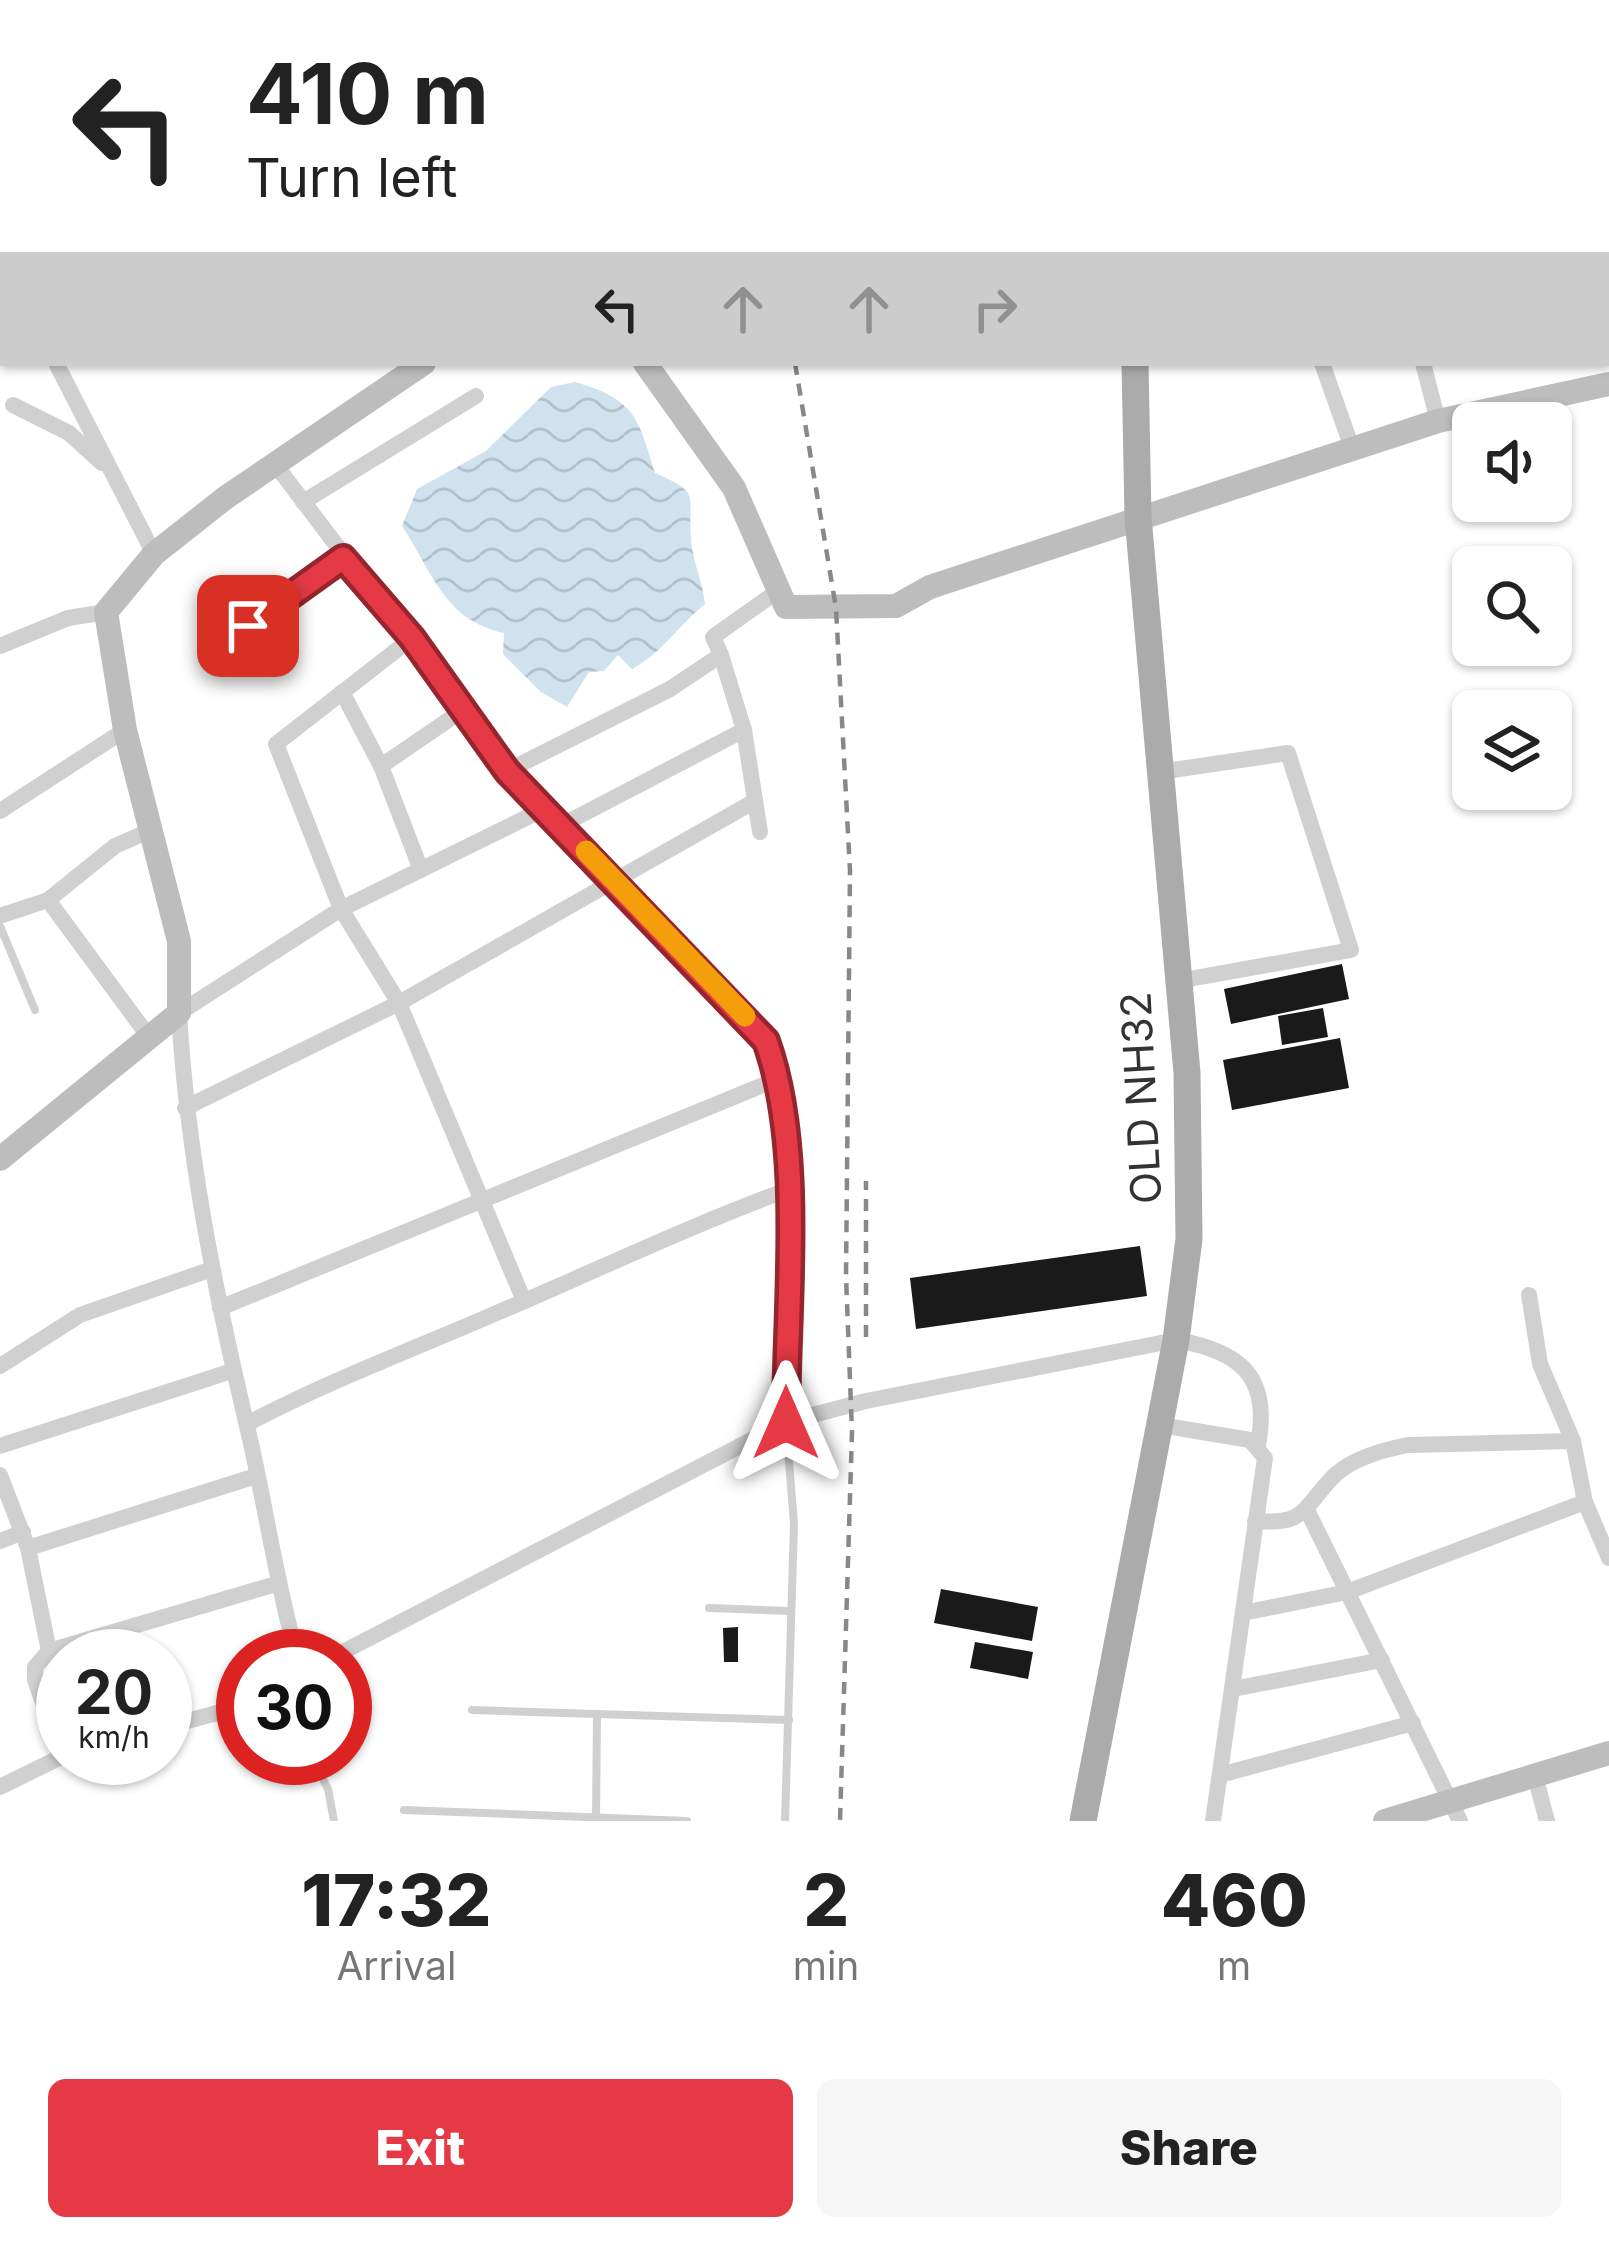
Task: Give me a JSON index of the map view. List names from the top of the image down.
{
  "streets": {
    "main road": ["OLD NH32"]
  },
  "page": {
    "turn": ["410 m", "Turn left"],
    "speed": "20 km/h",
    "limit": "30",
    "eta": [
      "17:32",
      "Arrival",
      "2",
      "min",
      "460",
      "m"
    ],
    "buttons": ["Exit", "Share"]
  }
}
